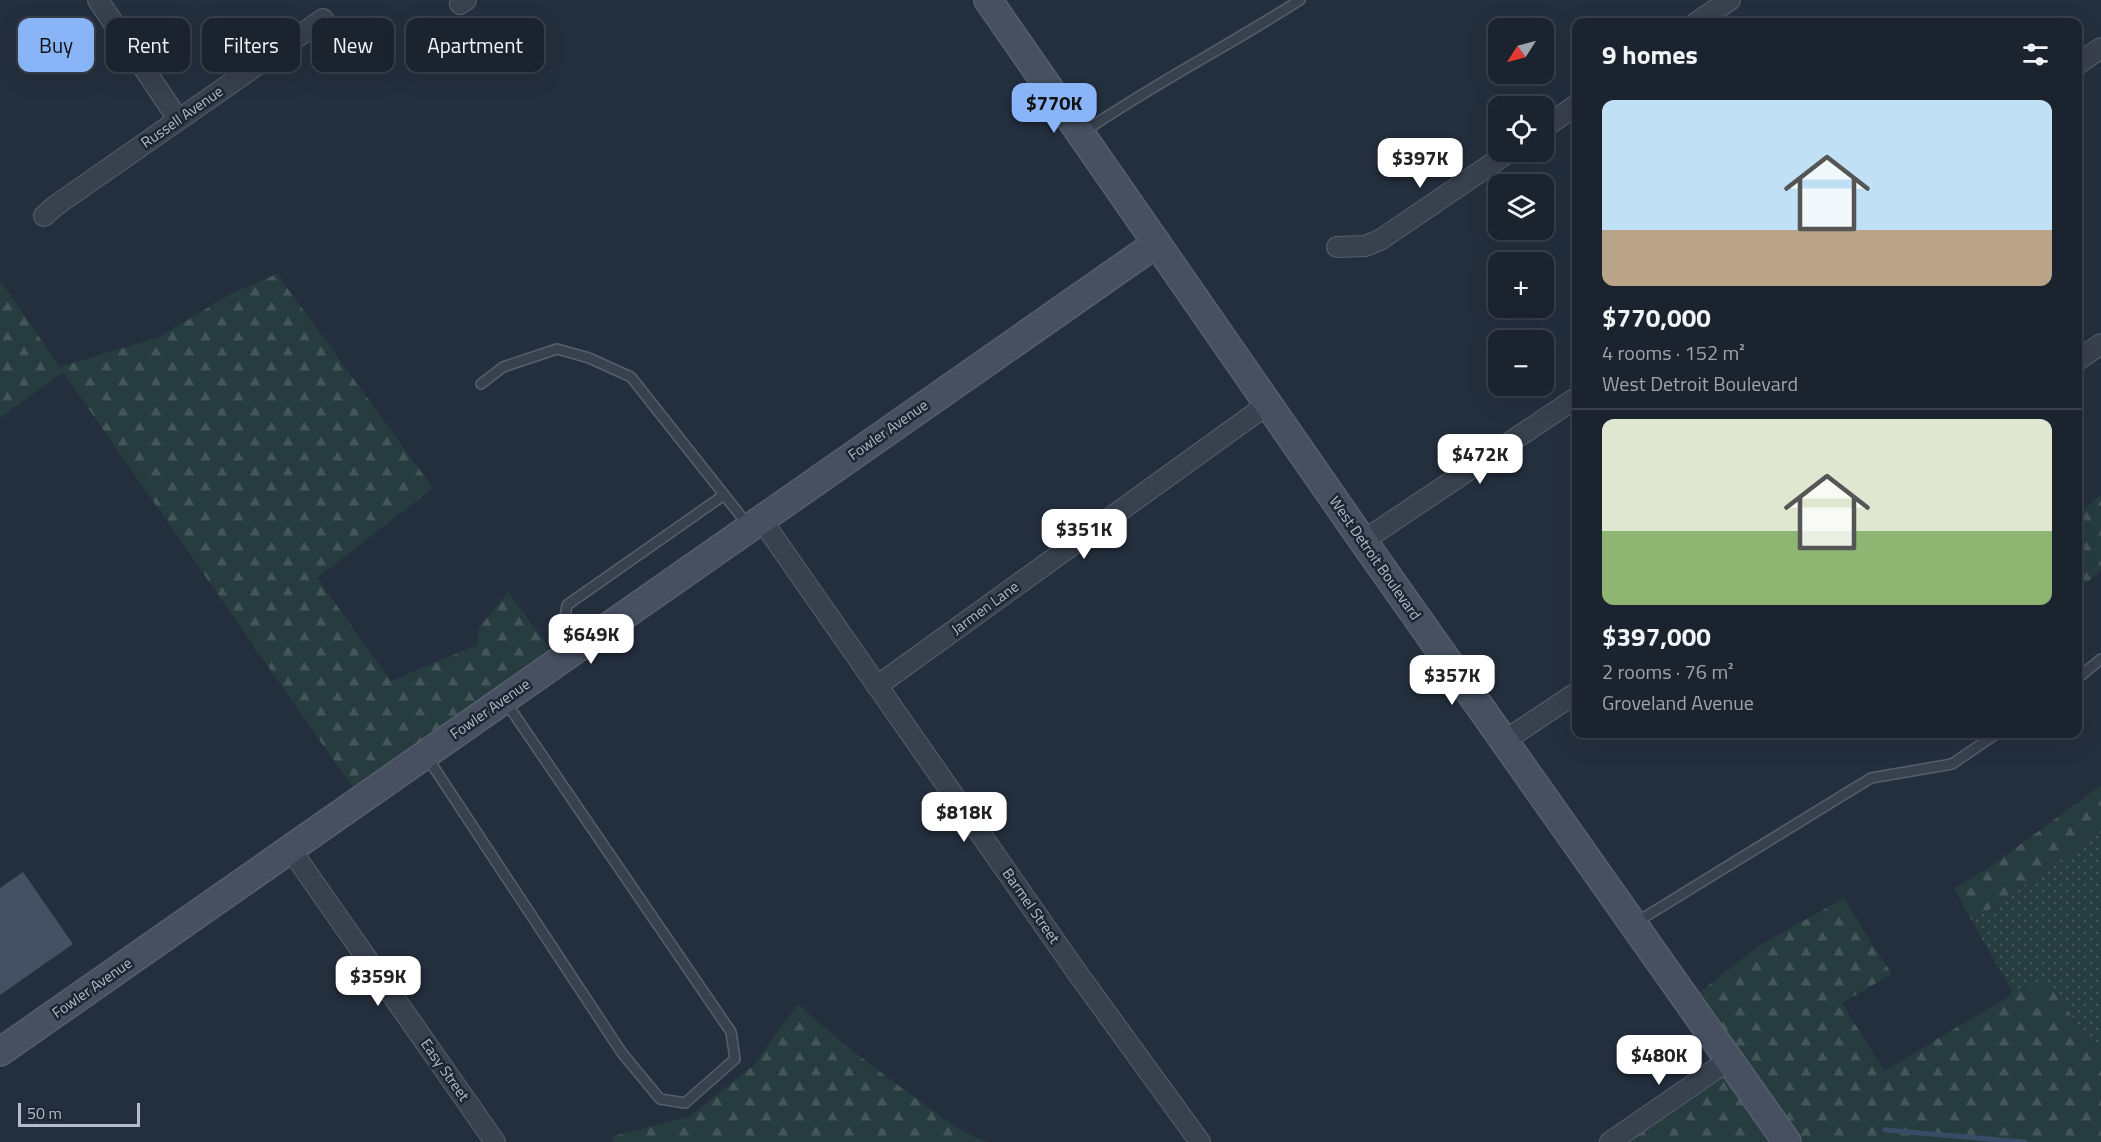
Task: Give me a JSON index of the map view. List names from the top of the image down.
{
  "streets": {
    "street": [
      "Russell Avenue",
      "Fowler Avenue",
      "West Detroit Boulevard",
      "Jarmen Lane",
      "Barmel Street",
      "Easy Street"
    ]
  },
  "crossings": [
    ["Fowler Avenue", "West Detroit Boulevard"],
    ["Fowler Avenue", "Barmel Street"],
    ["Fowler Avenue", "Easy Street"],
    ["West Detroit Boulevard", "Jarmen Lane"],
    ["Jarmen Lane", "Barmel Street"]
  ],
  "scale_bar": "50 m",
  "north": "bottom left",
  "page": {
    "map_buttons": ["+", "−"],
    "chip": [
      "Buy",
      "Rent",
      "Filters",
      "New",
      "Apartment"
    ],
    "heading": "9 homes",
    "price": [
      "$770K",
      "$397K",
      "$472K",
      "$351K",
      "$649K",
      "$357K",
      "$818K",
      "$359K",
      "$480K"
    ],
    "list": [
      {
        "name": "$770,000",
        "note": "4 rooms · 152 m² · West Detroit Boulevard"
      },
      {
        "name": "$397,000",
        "note": "2 rooms · 76 m² · Groveland Avenue"
      }
    ],
    "scale": "50 m"
  }
}
